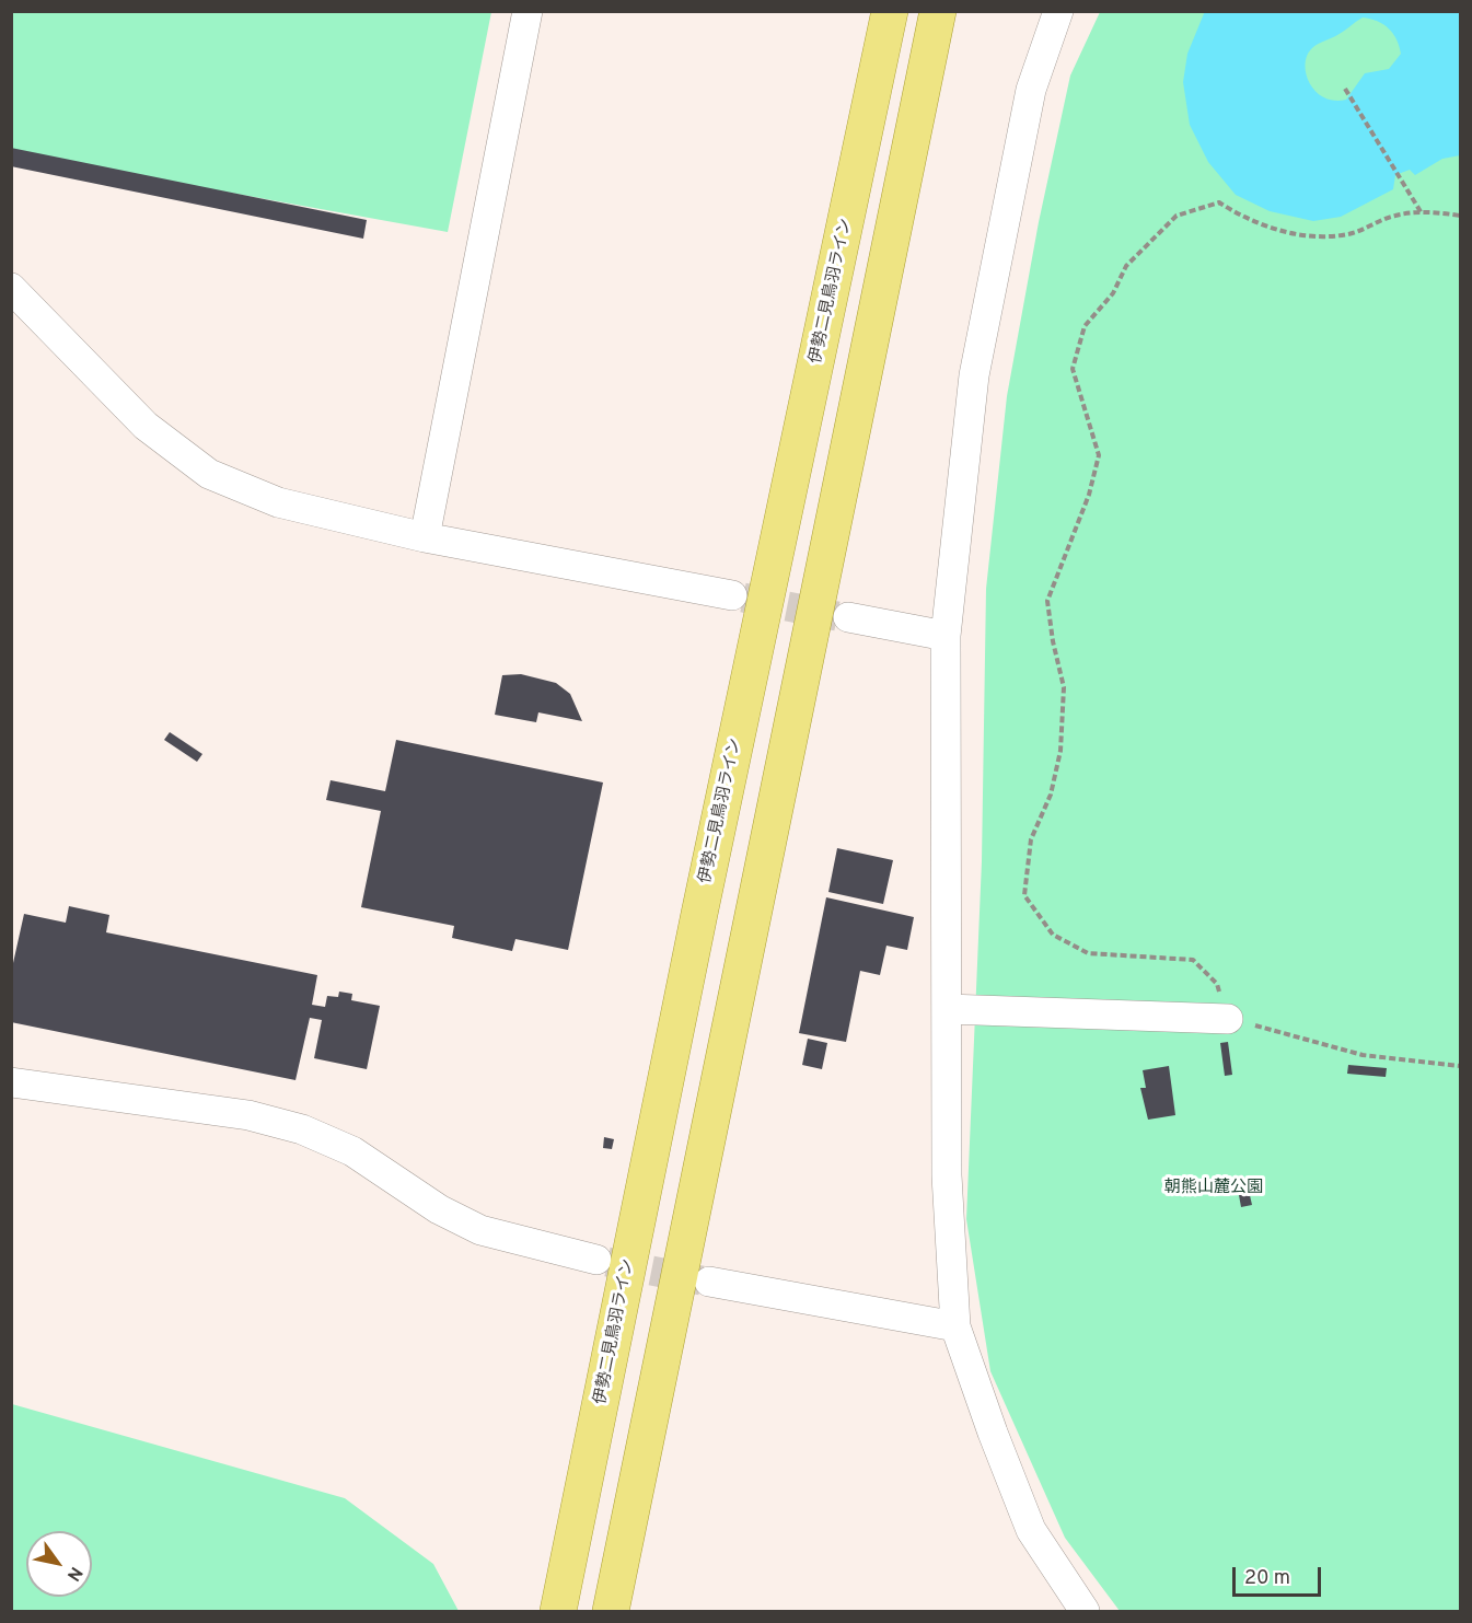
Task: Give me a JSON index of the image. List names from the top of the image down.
{
  "streets": {
    "main road": ["伊勢二見鳥羽ライン"]
  },
  "parks": ["朝熊山麓公園"],
  "scale_bar": "20 m",
  "north": "bottom right"
}
